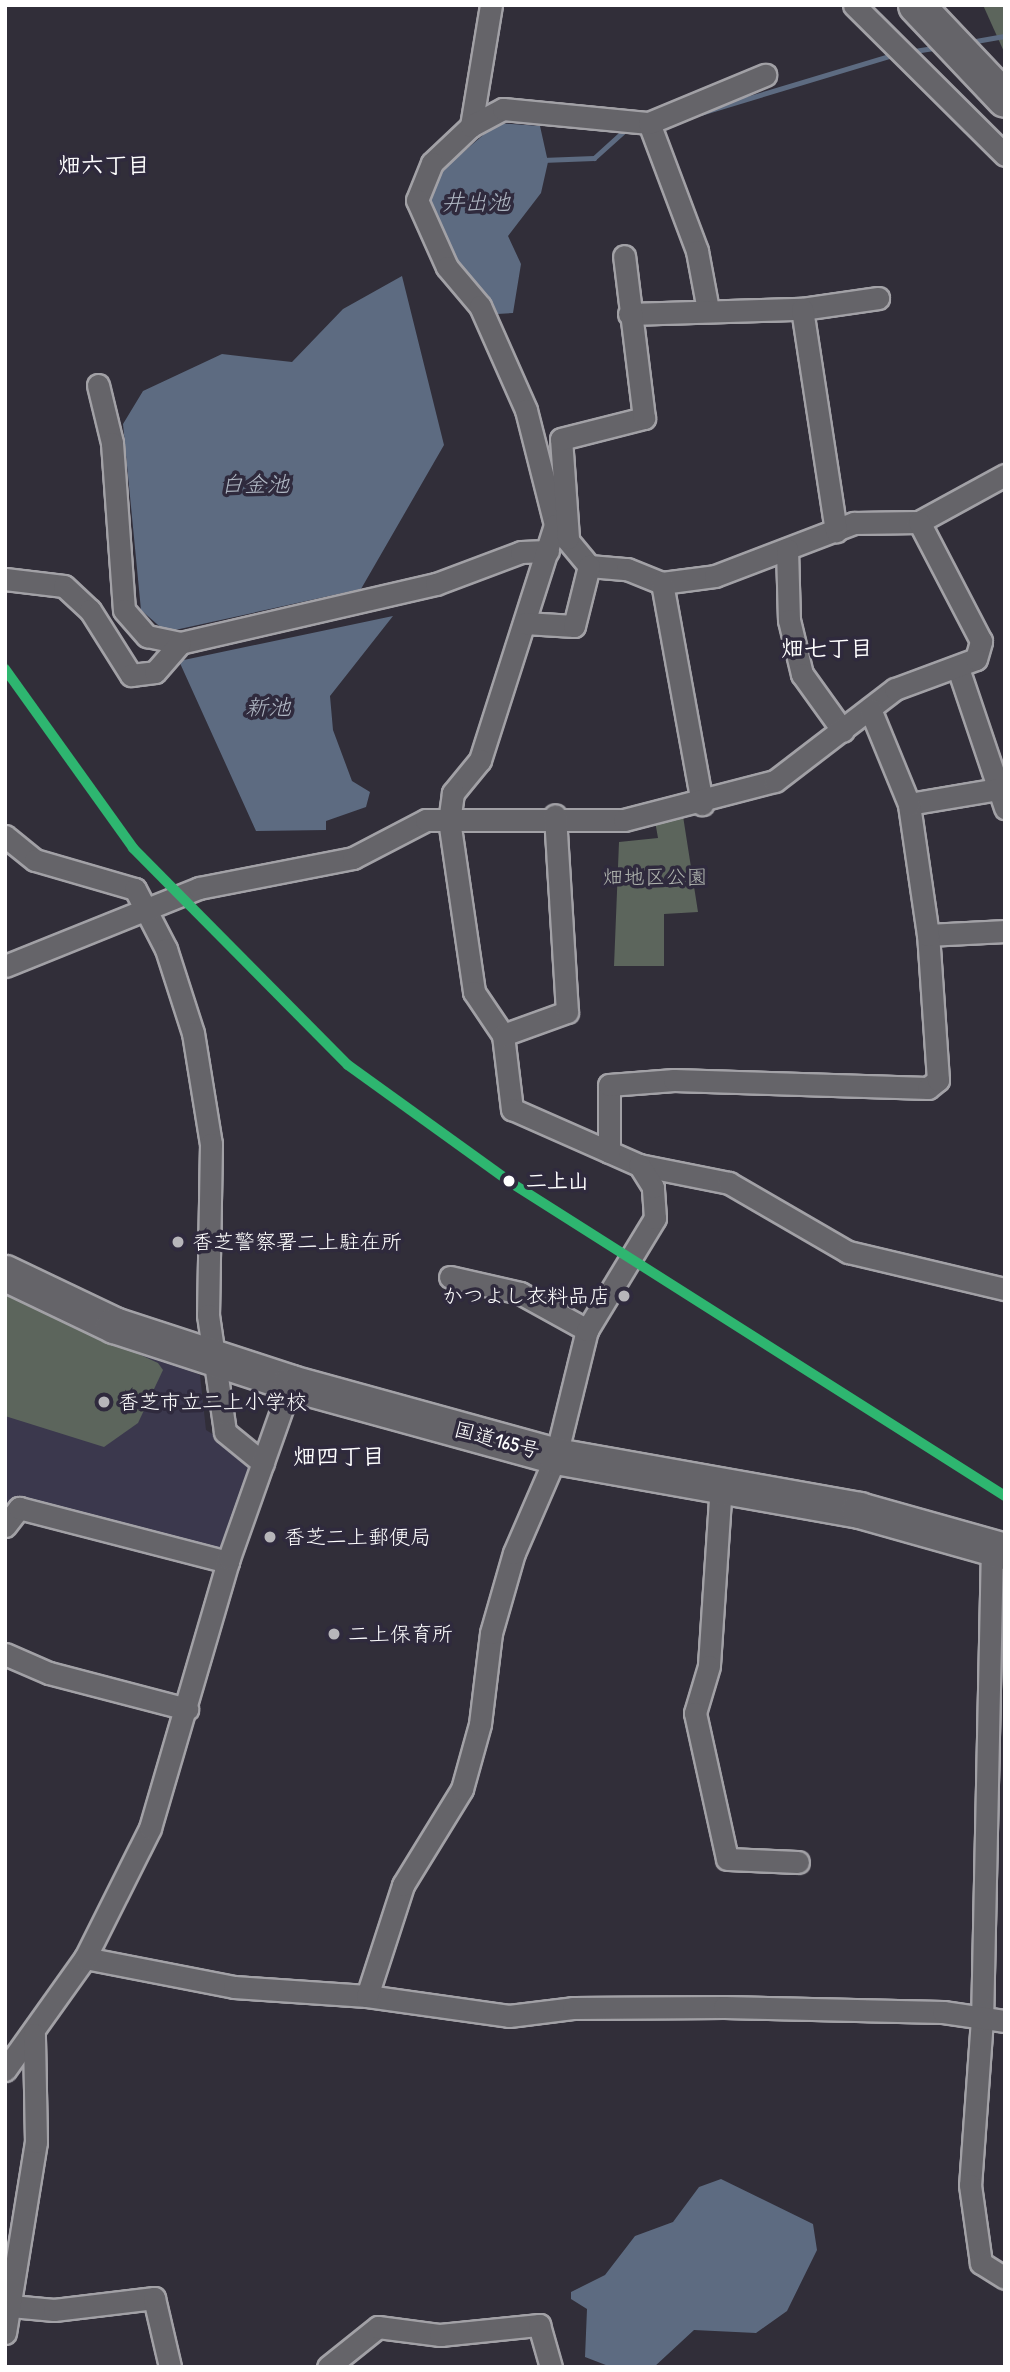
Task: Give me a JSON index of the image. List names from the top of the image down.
{
  "streets": {
    "highway": ["国道165号"]
  },
  "districts": ["畑六丁目", "畑七丁目", "畑四丁目"],
  "water": ["井出池", "白金池", "新池"],
  "parks": ["畑地区公園"],
  "places": [
    "二上山",
    "香芝警察署二上駐在所",
    "かつよし衣料品店",
    "香芝市立二上小学校",
    "香芝二上郵便局",
    "二上保育所"
  ]
}
